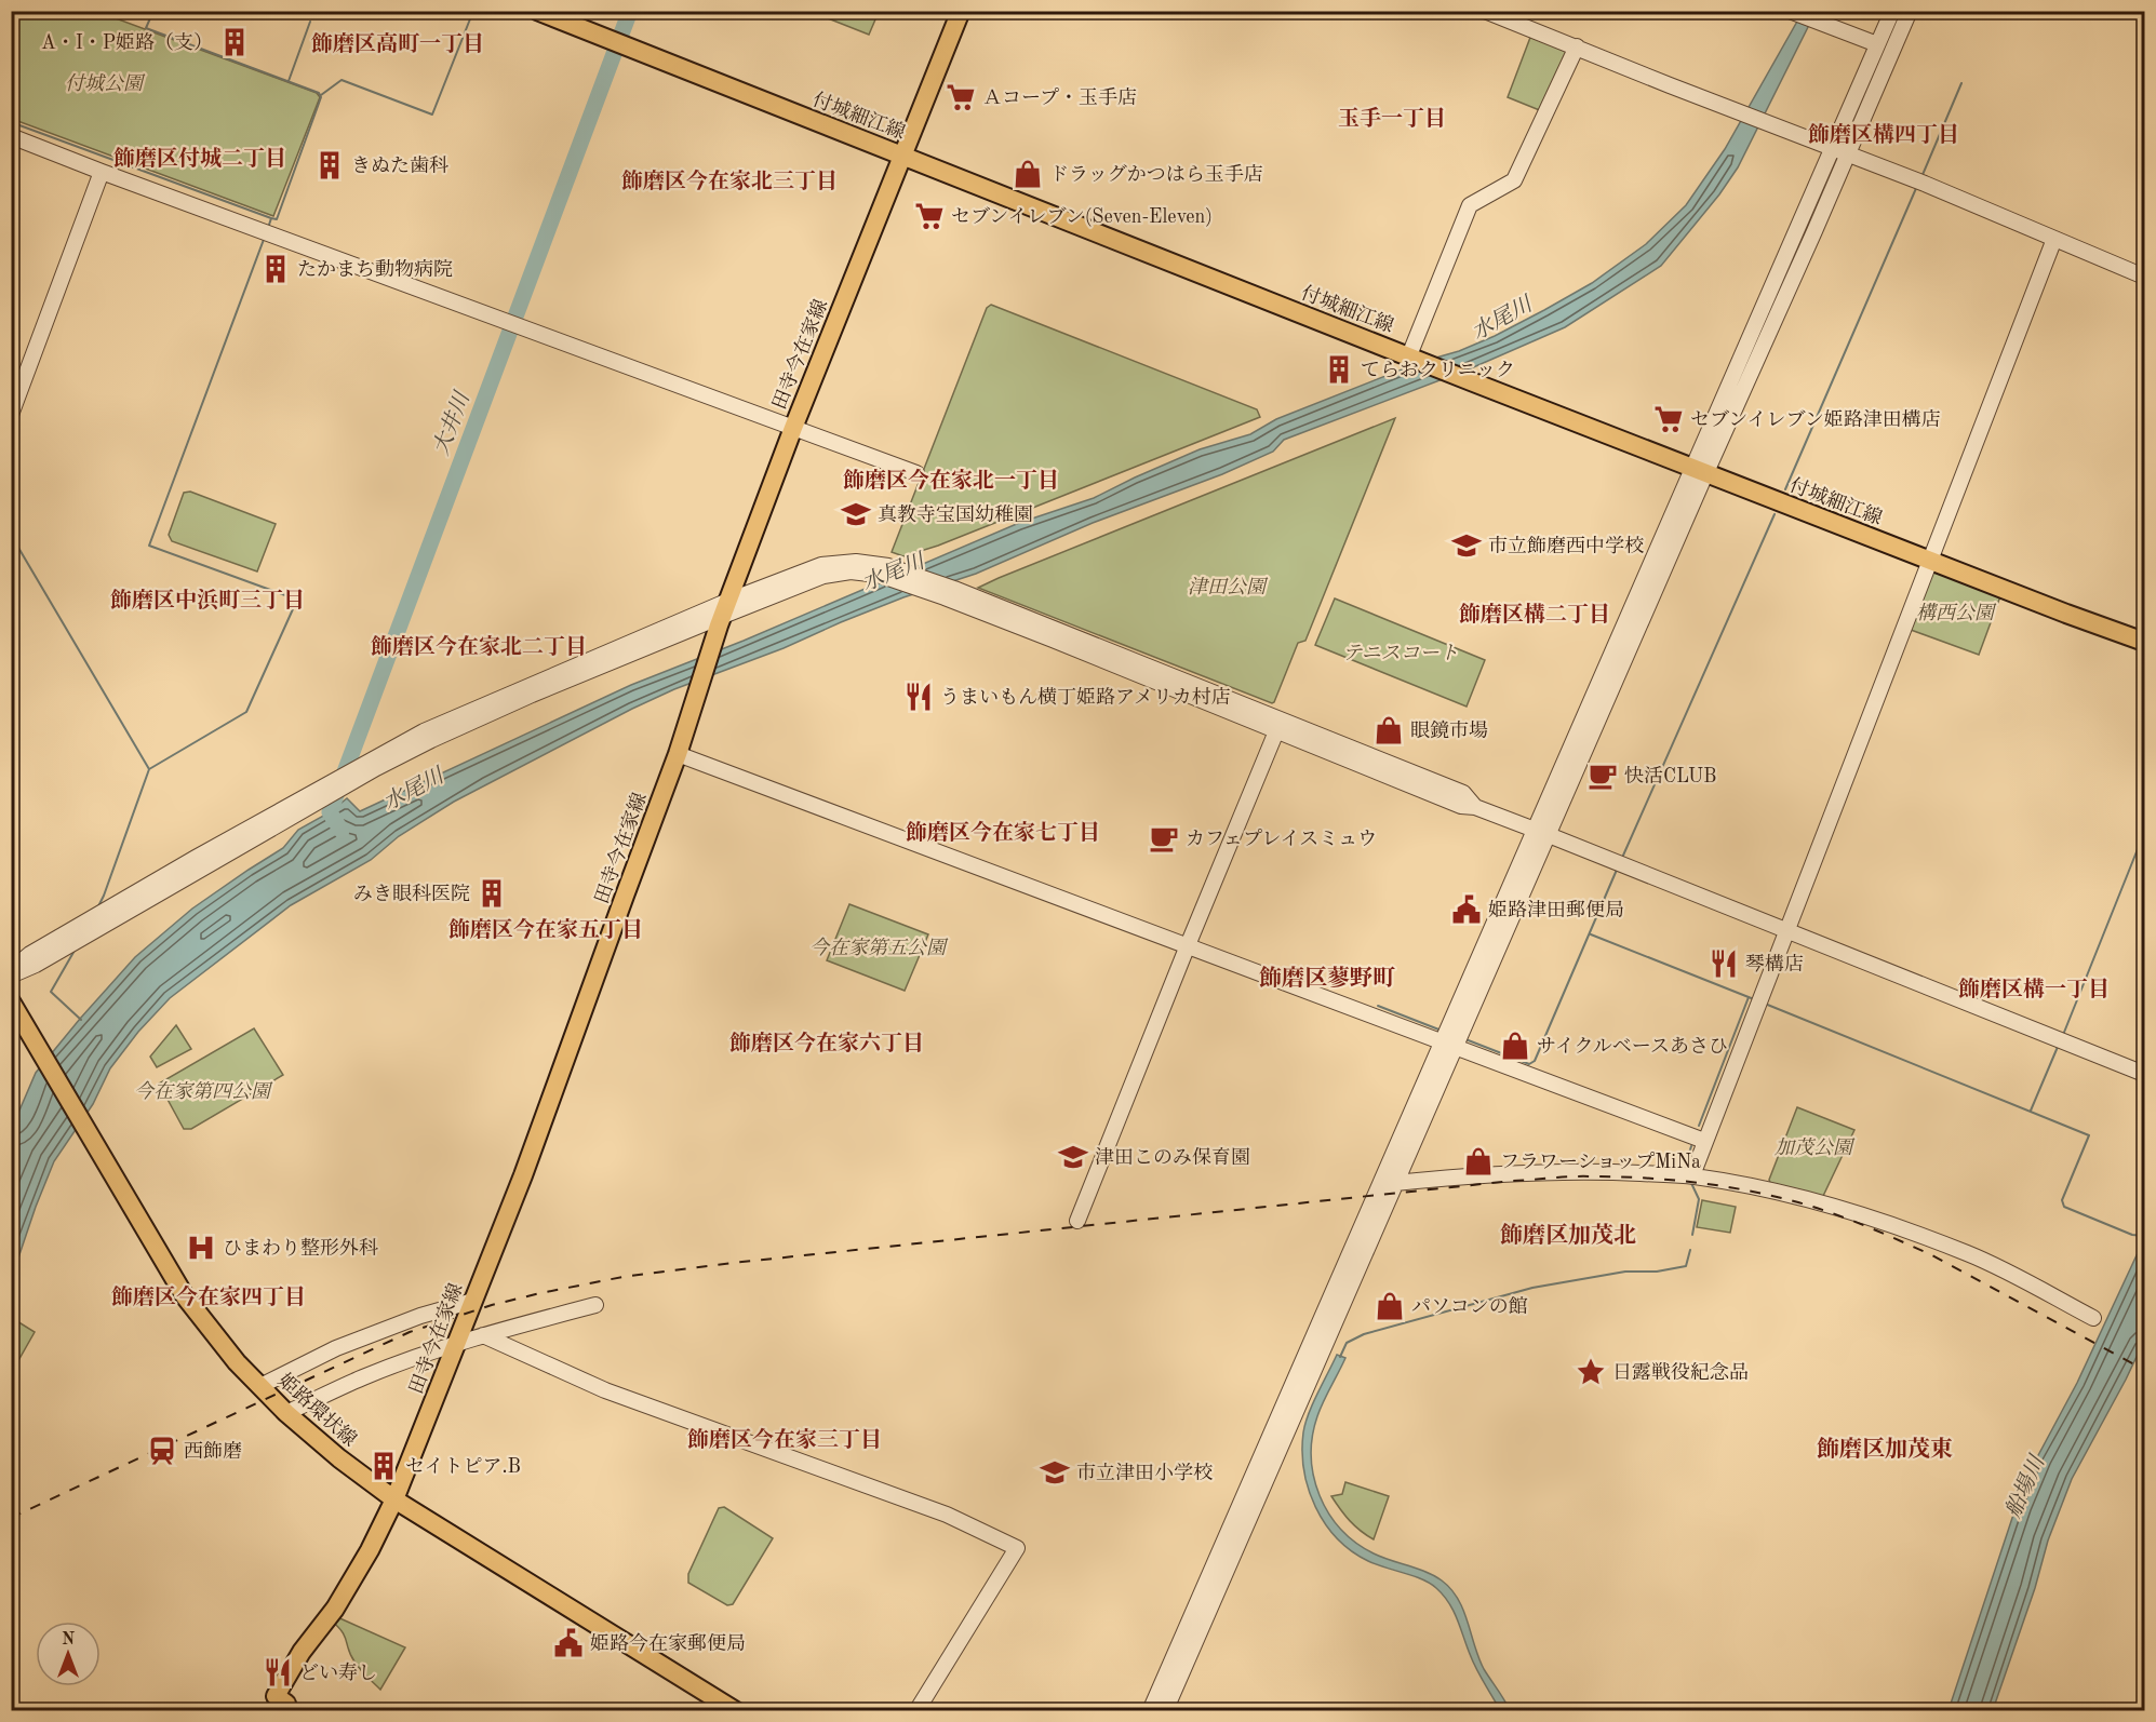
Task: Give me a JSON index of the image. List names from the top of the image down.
{
  "streets": {
    "main road": ["付城細江線", "田寺今在家線", "姫路環状線"]
  },
  "crossings": [
    ["付城細江線", "田寺今在家線"],
    ["田寺今在家線", "姫路環状線"]
  ],
  "districts": [
    "飾磨区高町一丁目",
    "玉手一丁目",
    "飾磨区構四丁目",
    "飾磨区付城二丁目",
    "飾磨区今在家北三丁目",
    "飾磨区今在家北一丁目",
    "飾磨区中浜町三丁目",
    "飾磨区構二丁目",
    "飾磨区今在家北二丁目",
    "飾磨区今在家七丁目",
    "飾磨区今在家五丁目",
    "飾磨区蓼野町",
    "飾磨区構一丁目",
    "飾磨区今在家六丁目",
    "飾磨区加茂北",
    "飾磨区今在家四丁目",
    "飾磨区今在家三丁目",
    "飾磨区加茂東"
  ],
  "water": ["水尾川", "大井川", "船場川"],
  "parks": [
    "付城公園",
    "津田公園",
    "構西公園",
    "テニスコート",
    "今在家第五公園",
    "今在家第四公園",
    "加茂公園"
  ],
  "places": {
    "building": [
      "A・I・P姫路（支）",
      "きぬた歯科",
      "たかまち動物病院",
      "てらおクリニック",
      "みき眼科医院",
      "セイトピア.B"
    ],
    "supermarket": ["Ａコープ・玉手店", "セブンイレブン(Seven-Eleven)", "セブンイレブン姫路津田構店"],
    "shop": [
      "ドラッグかつはら玉手店",
      "眼鏡市場",
      "サイクルベースあさひ",
      "フラワーショップMiNa",
      "パソコンの館"
    ],
    "school or university": [
      "真教寺宝国幼稚園",
      "市立飾磨西中学校",
      "津田このみ保育園",
      "市立津田小学校"
    ],
    "restaurant": ["うまいもん横丁姫路アメリカ村店", "琴構店", "どい寿し"],
    "cafe": ["快活CLUB", "カフェプレイスミュウ"],
    "public building": ["姫路津田郵便局", "姫路今在家郵便局"],
    "hospital": ["ひまわり整形外科"],
    "place": ["日露戦役紀念品"],
    "station": ["西飾磨"]
  },
  "north": "top"
}
